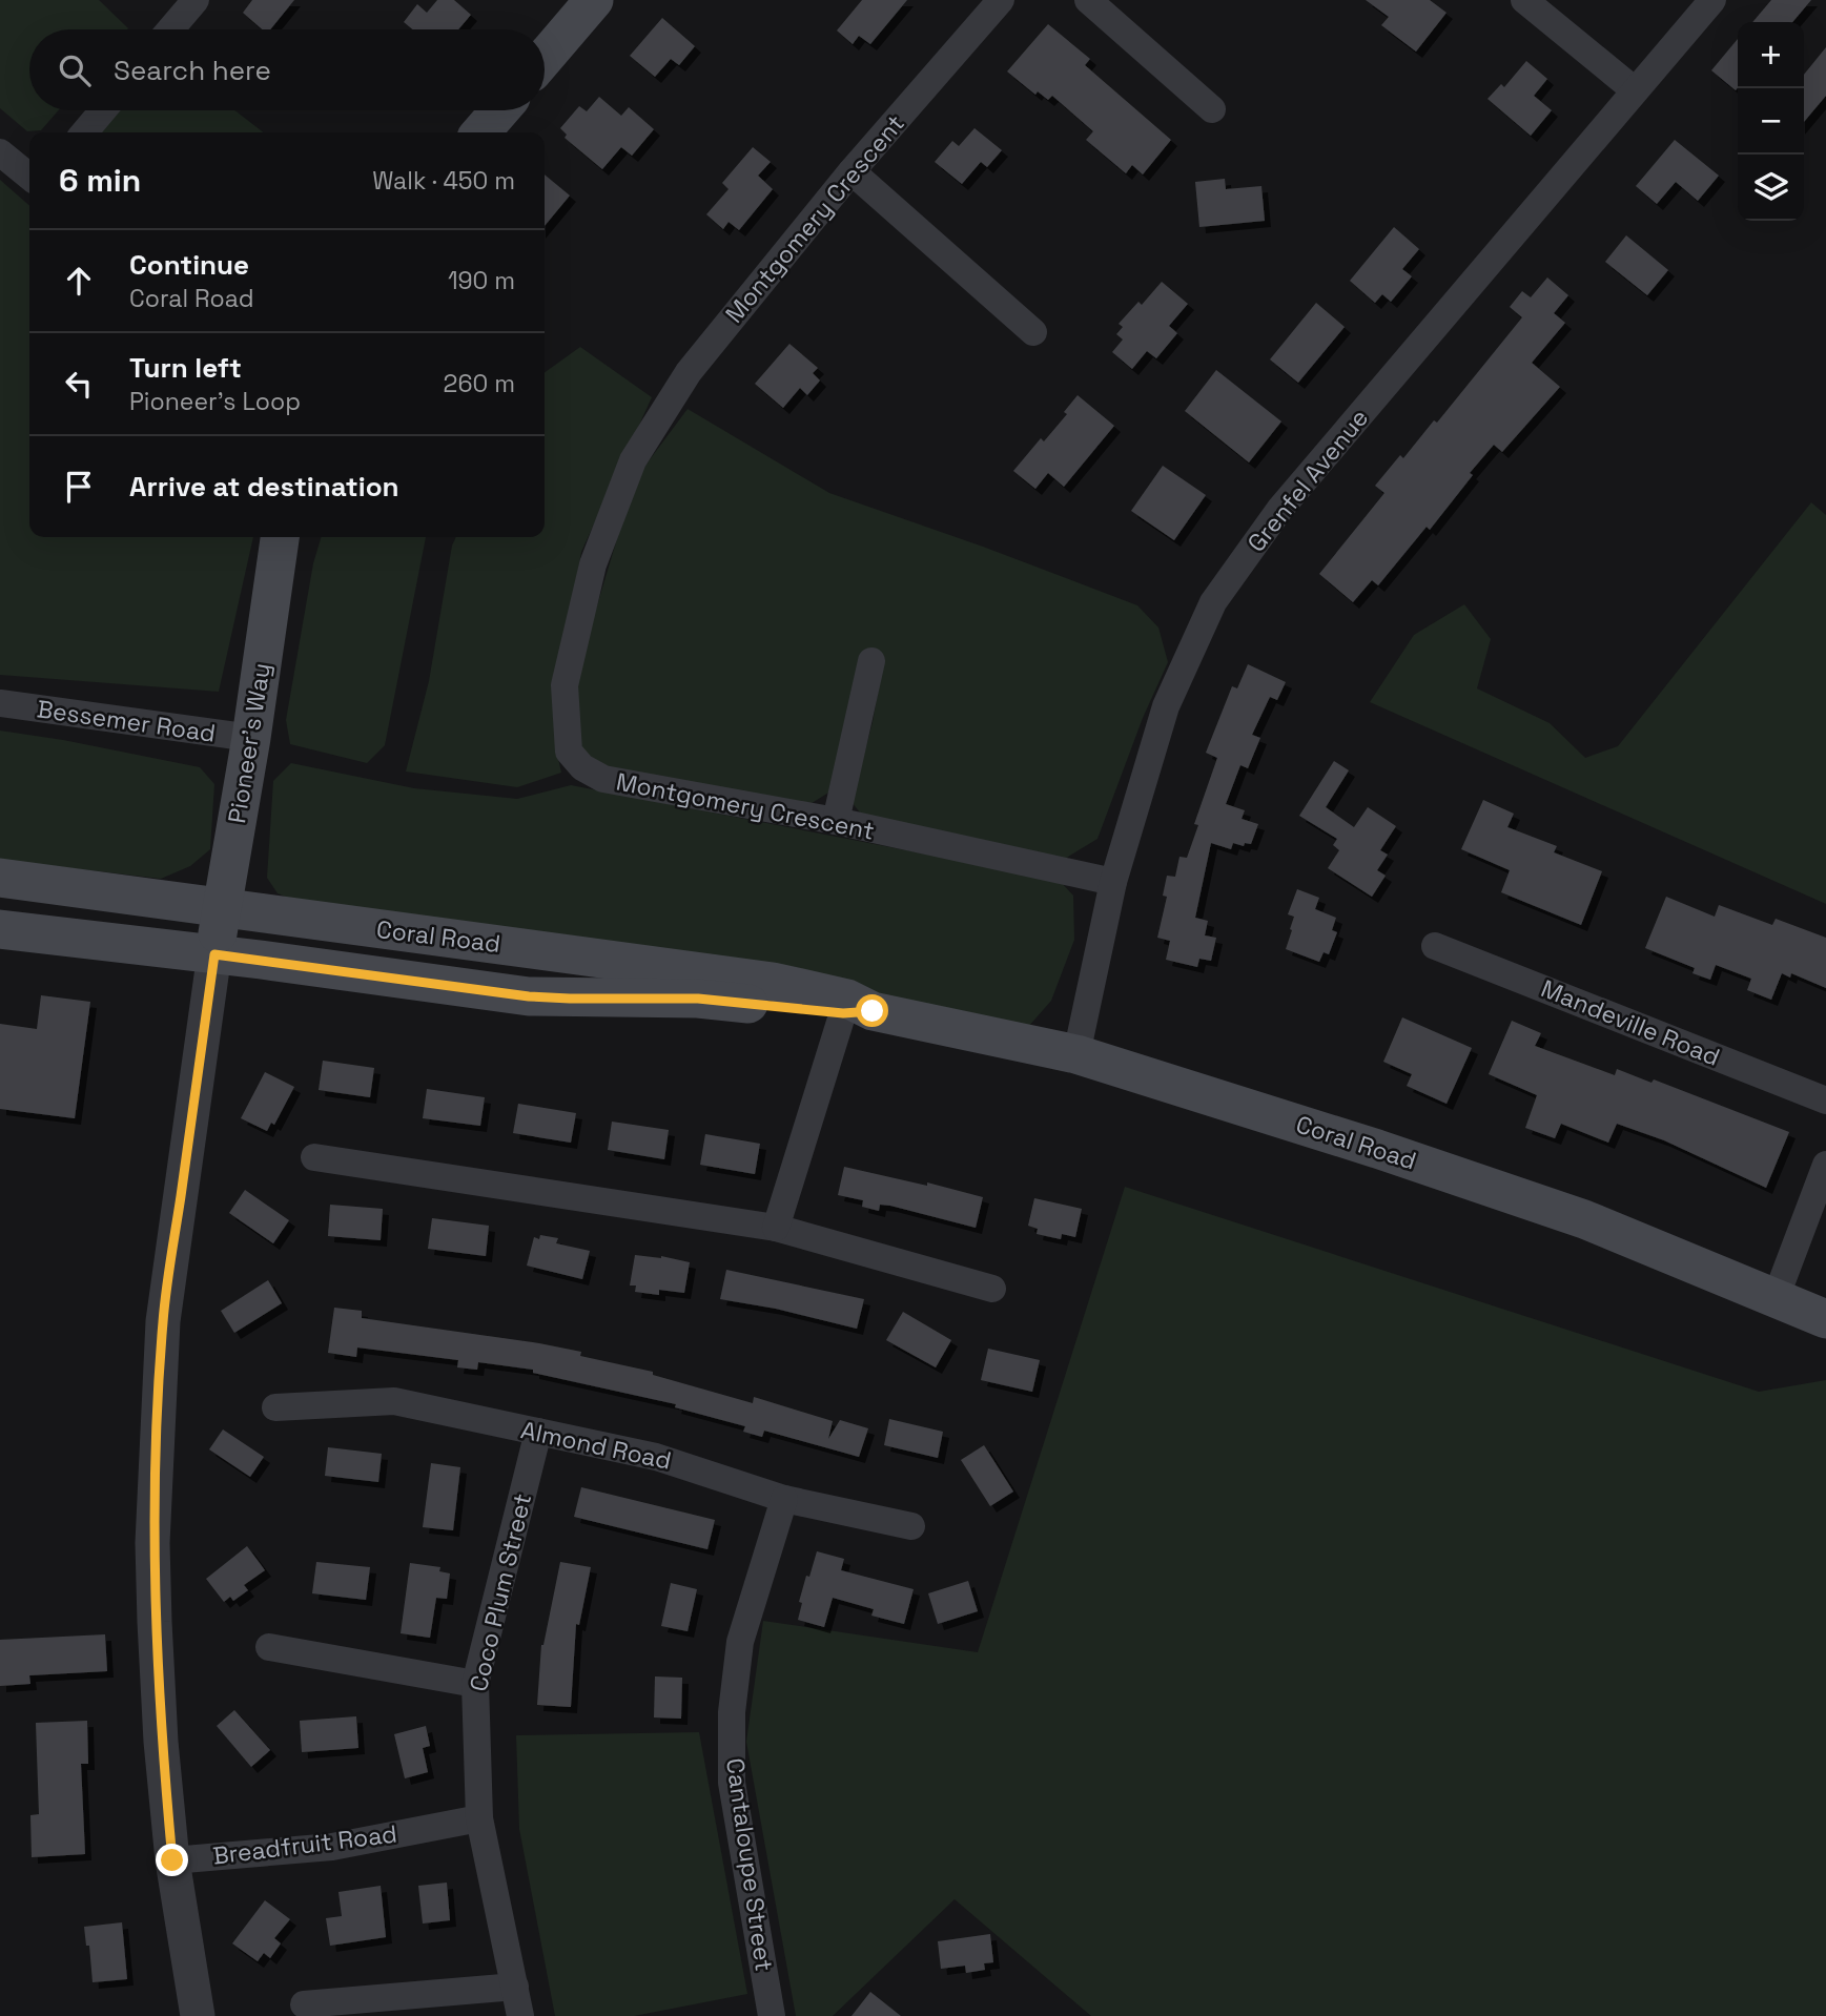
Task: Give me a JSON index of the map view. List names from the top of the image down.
{
  "streets": {
    "main road": ["Pioneer's Way", "Coral Road"],
    "street": [
      "Montgomery Crescent",
      "Grenfel Avenue",
      "Bessemer Road",
      "Mandeville Road",
      "Almond Road",
      "Coco Plum Street",
      "Breadfruit Road",
      "Cantaloupe Street"
    ]
  },
  "crossings": [
    ["Montgomery Crescent", "Grenfel Avenue"],
    ["Grenfel Avenue", "Coral Road"],
    ["Bessemer Road", "Pioneer's Way"],
    ["Pioneer's Way", "Coral Road"],
    ["Almond Road", "Coco Plum Street"],
    ["Almond Road", "Cantaloupe Street"],
    ["Coco Plum Street", "Breadfruit Road"]
  ],
  "page": {
    "map_buttons": ["+", "−"],
    "search": "Search here",
    "heading": ["6 min", "Walk · 450 m"],
    "list": [
      ["Continue", "Coral Road", "190 m"],
      ["Turn left", "Pioneer's Loop", "260 m"],
      "Arrive at destination"
    ]
  }
}
